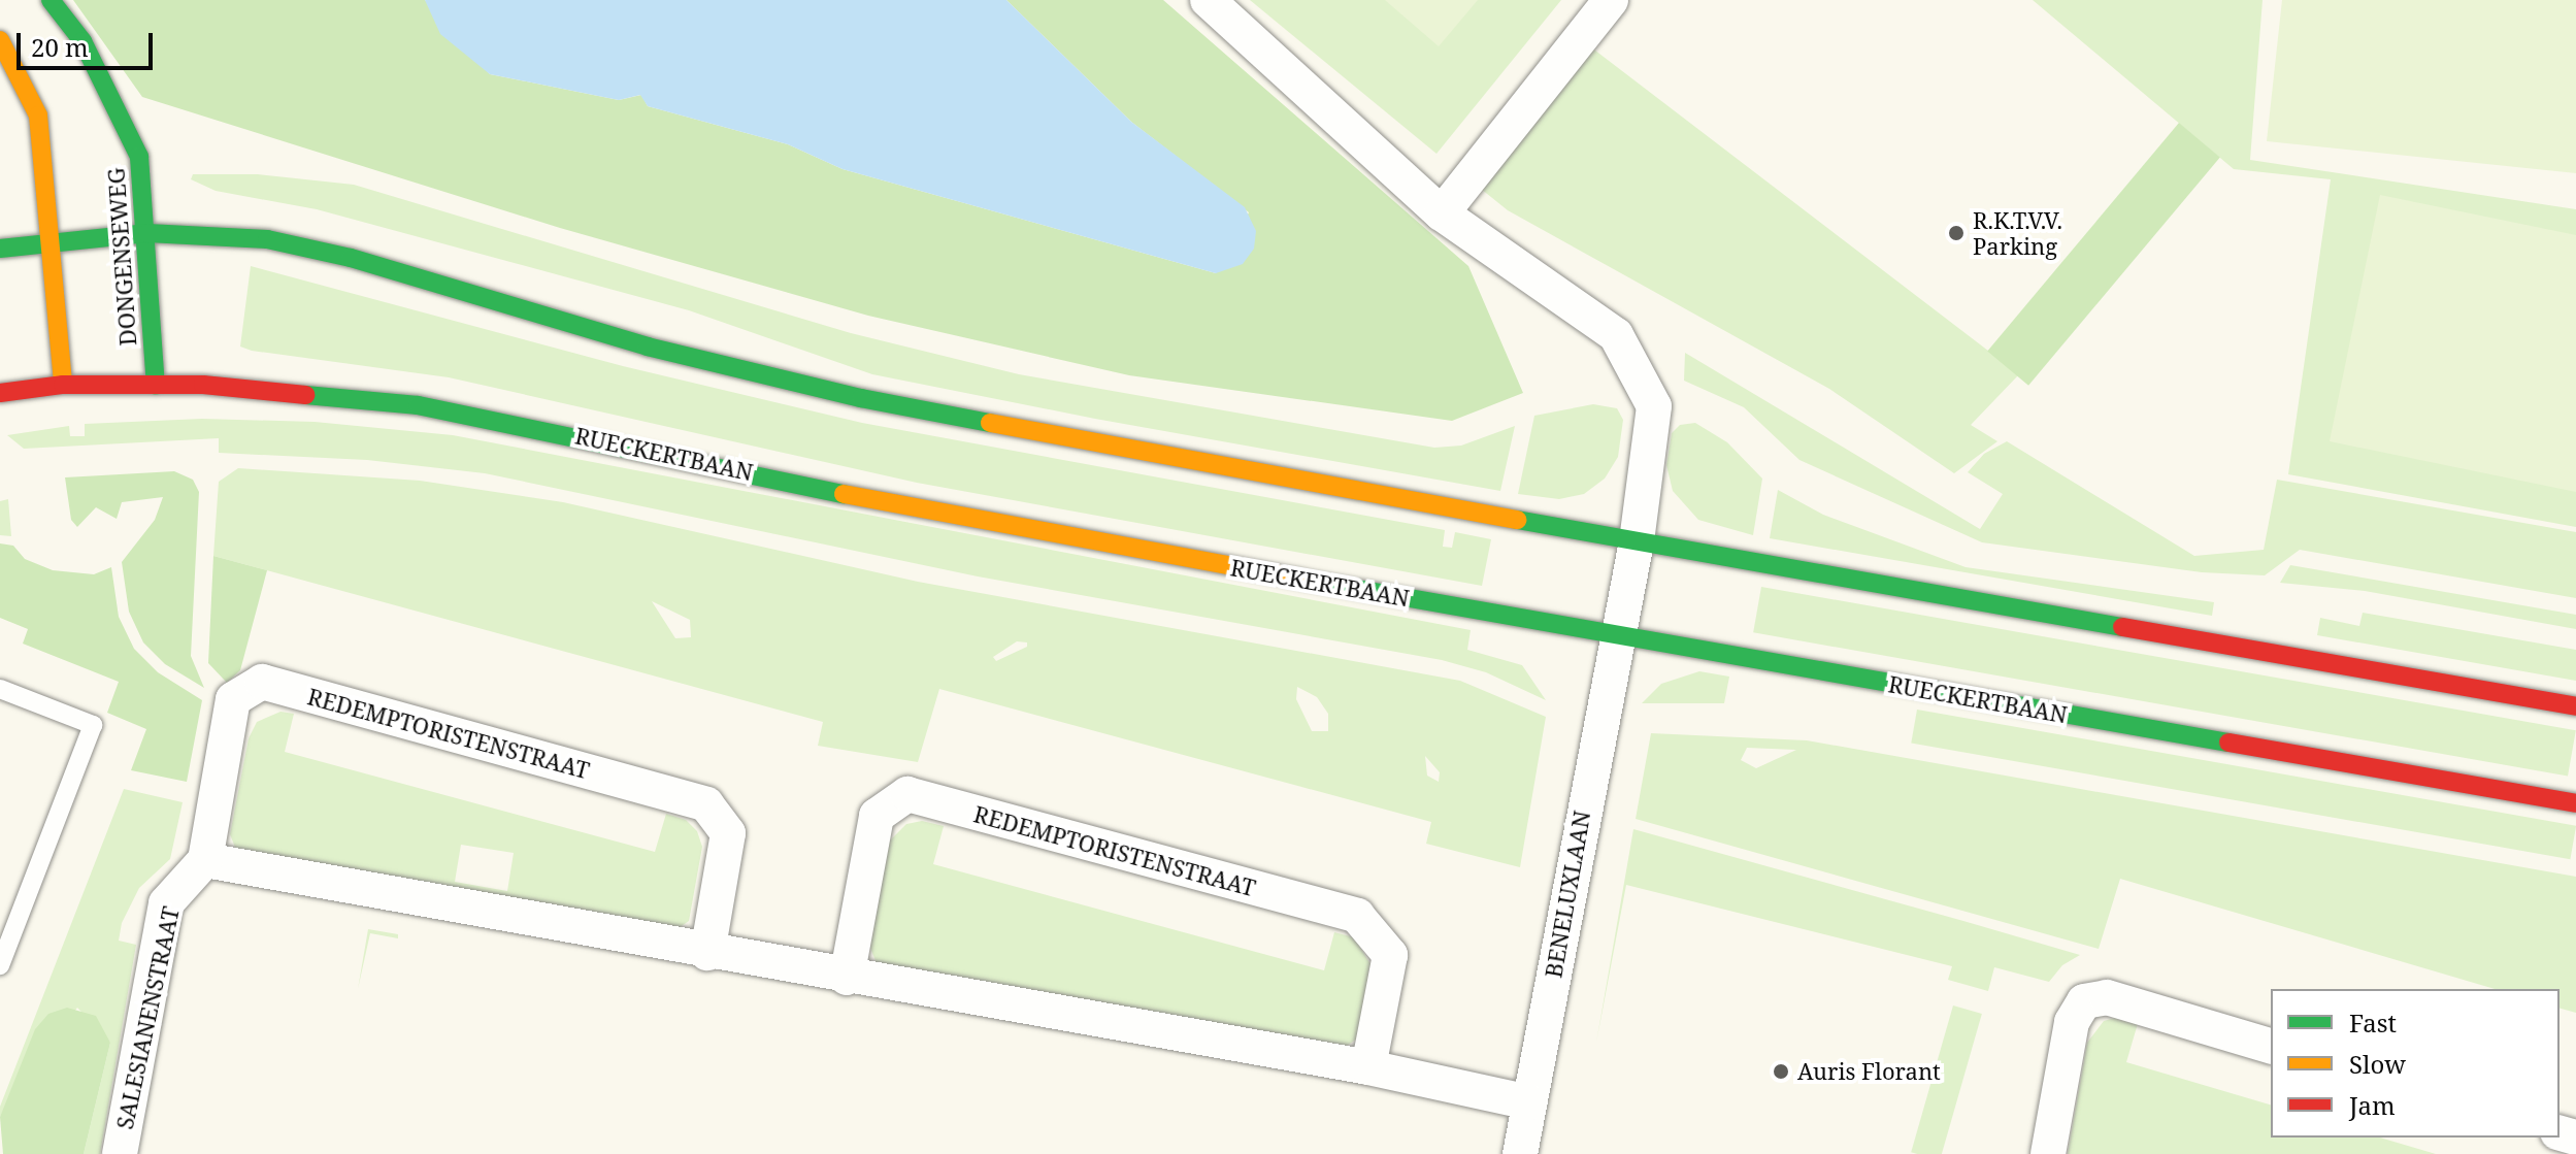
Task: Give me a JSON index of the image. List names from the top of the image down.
{
  "streets": {
    "main road": ["DONGENSEWEG", "RUECKERTBAAN"],
    "street": ["REDEMPTORISTENSTRAAT", "BENELUXLAAN", "SALESIANENSTRAAT"]
  },
  "crossings": [
    ["DONGENSEWEG", "RUECKERTBAAN"],
    ["RUECKERTBAAN", "BENELUXLAAN"],
    ["REDEMPTORISTENSTRAAT", "SALESIANENSTRAAT"]
  ],
  "places": ["R.K.T.V.V. Parking", "Auris Florant"],
  "legend": ["Fast", "Slow", "Jam"],
  "scale_bar": "20 m"
}
